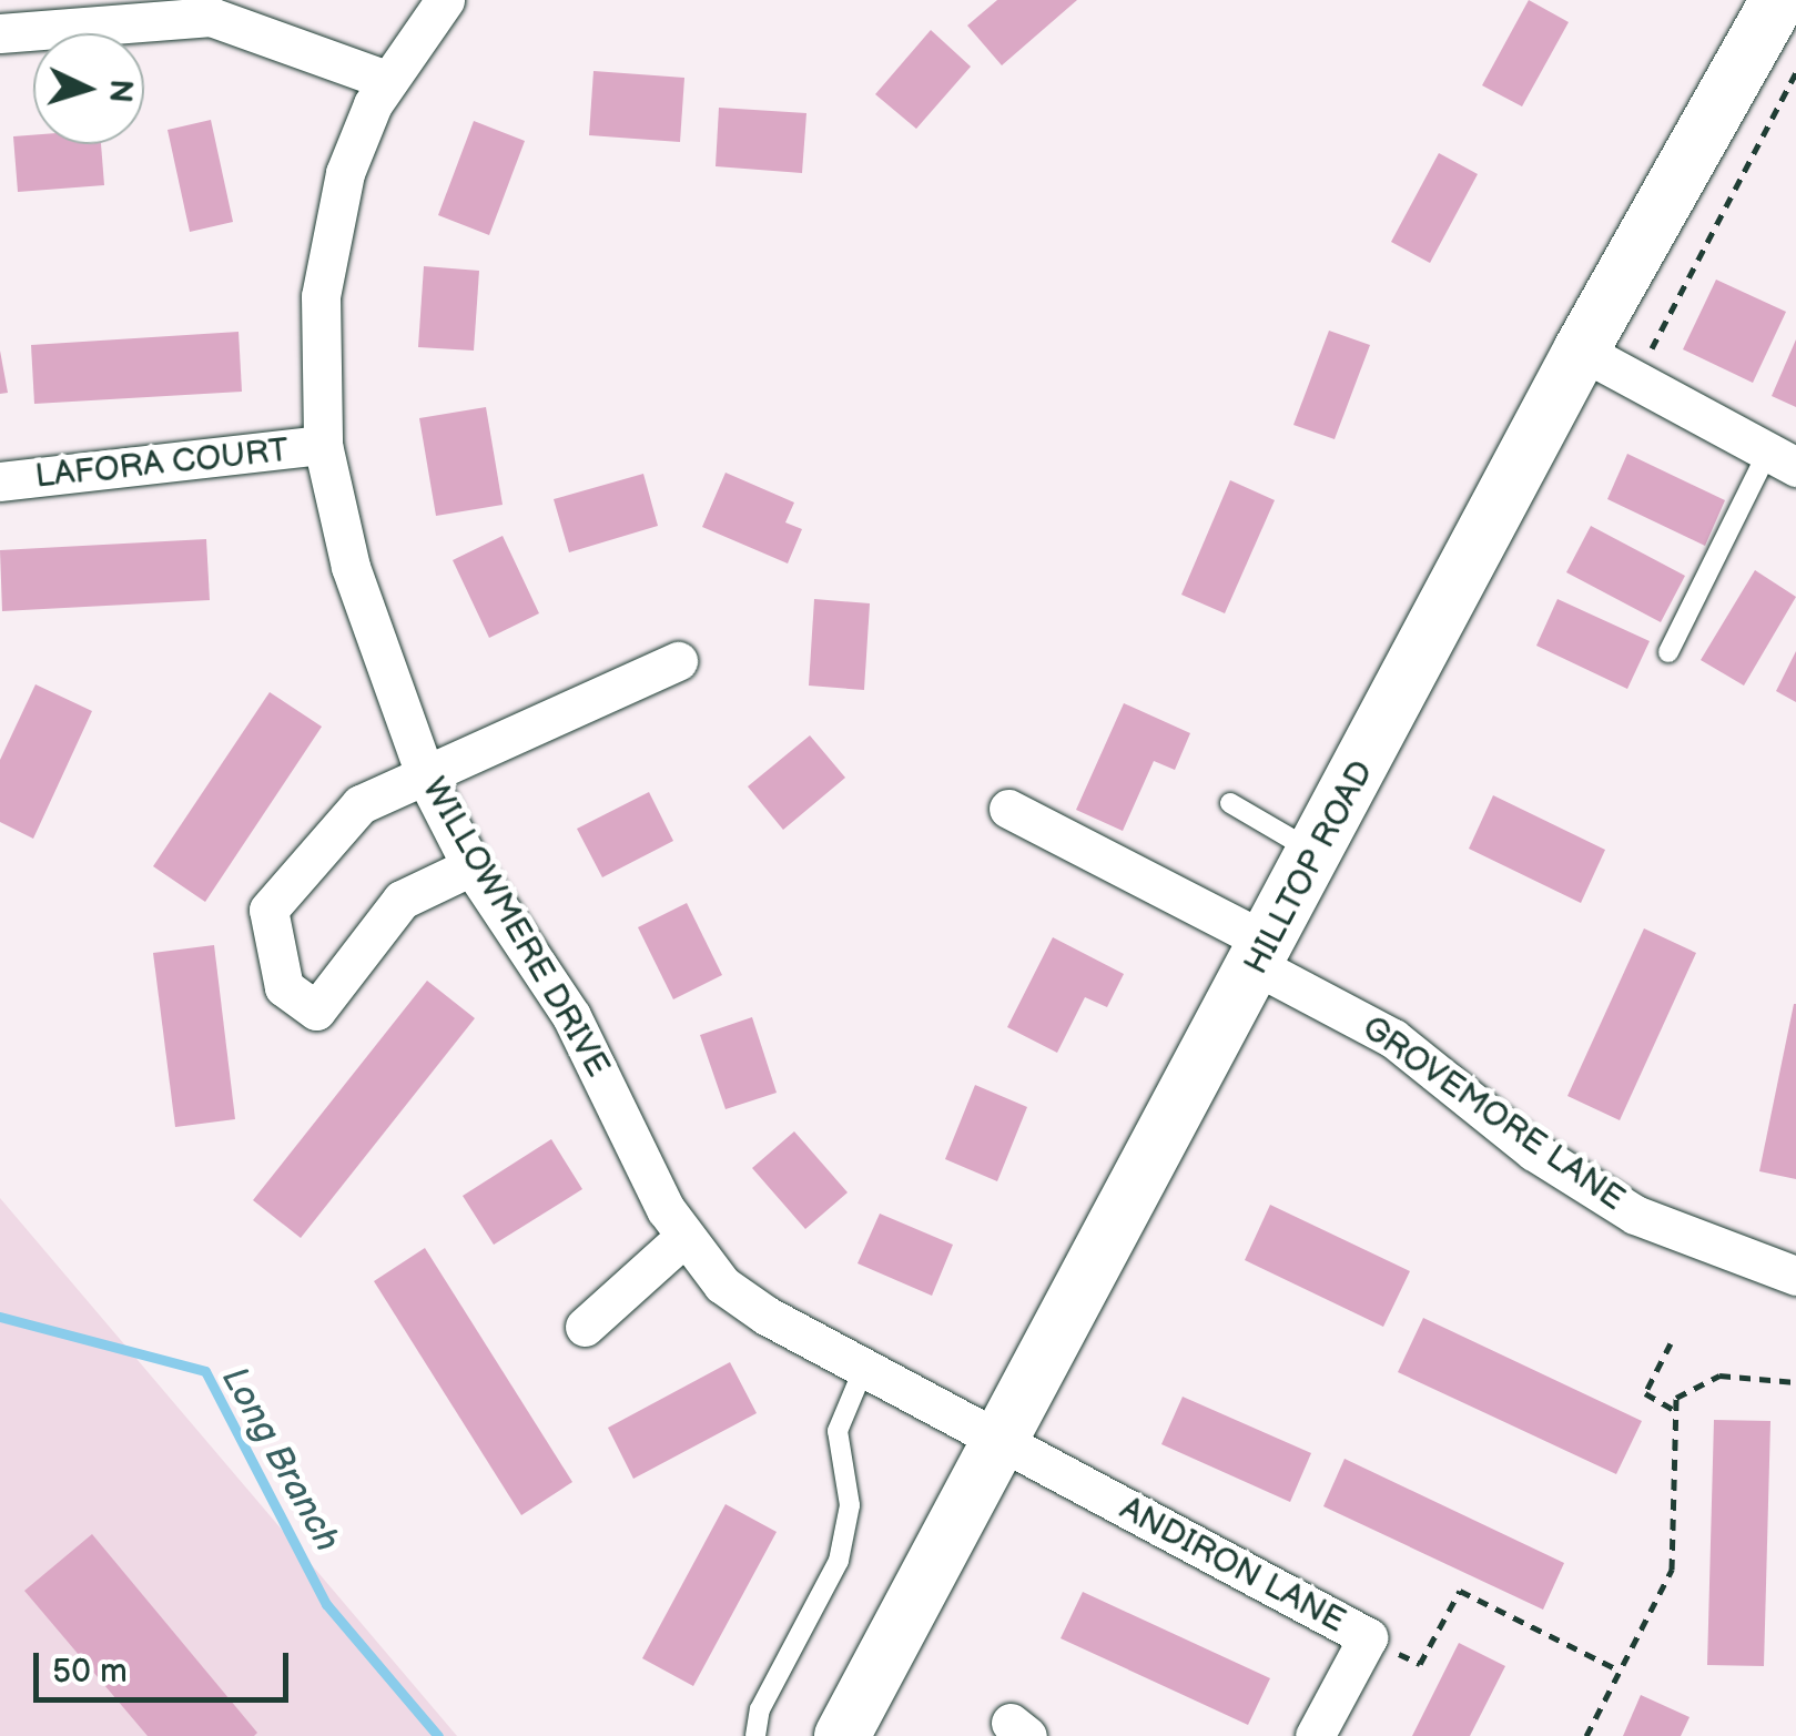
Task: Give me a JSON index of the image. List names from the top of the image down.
{
  "streets": {
    "street": [
      "LAFORA COURT",
      "HILLTOP ROAD",
      "WILLOWMERE DRIVE",
      "GROVEMORE LANE",
      "ANDIRON LANE"
    ]
  },
  "crossings": [
    ["LAFORA COURT", "WILLOWMERE DRIVE"],
    ["HILLTOP ROAD", "WILLOWMERE DRIVE"],
    ["HILLTOP ROAD", "GROVEMORE LANE"],
    ["HILLTOP ROAD", "ANDIRON LANE"],
    ["WILLOWMERE DRIVE", "ANDIRON LANE"]
  ],
  "water": ["Long Branch"],
  "scale_bar": "50 m",
  "north": "right"
}
